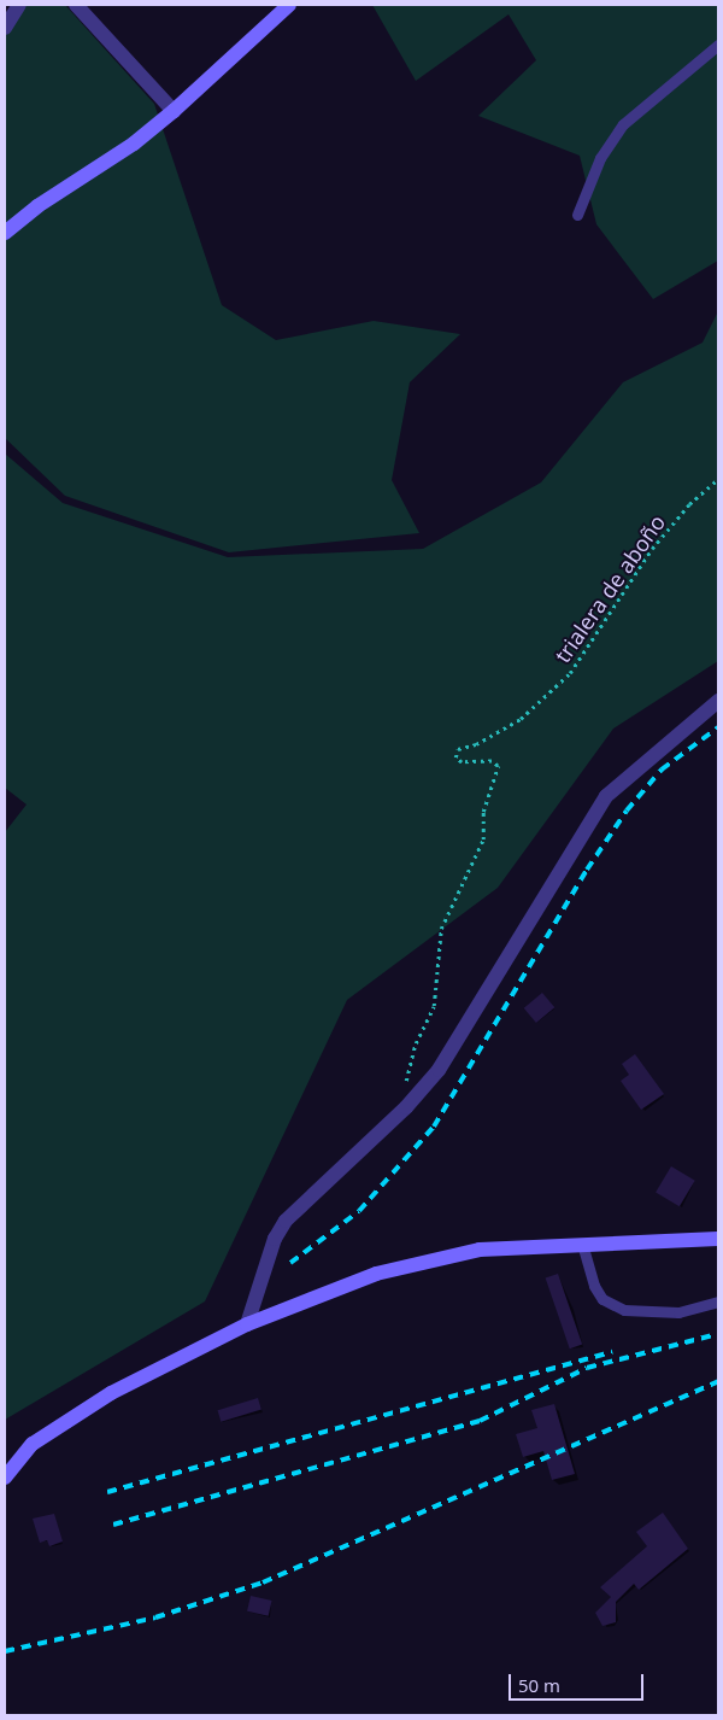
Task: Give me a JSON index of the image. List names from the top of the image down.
{
  "streets": {
    "path": ["trialera de aboño"]
  },
  "scale_bar": "50 m"
}
